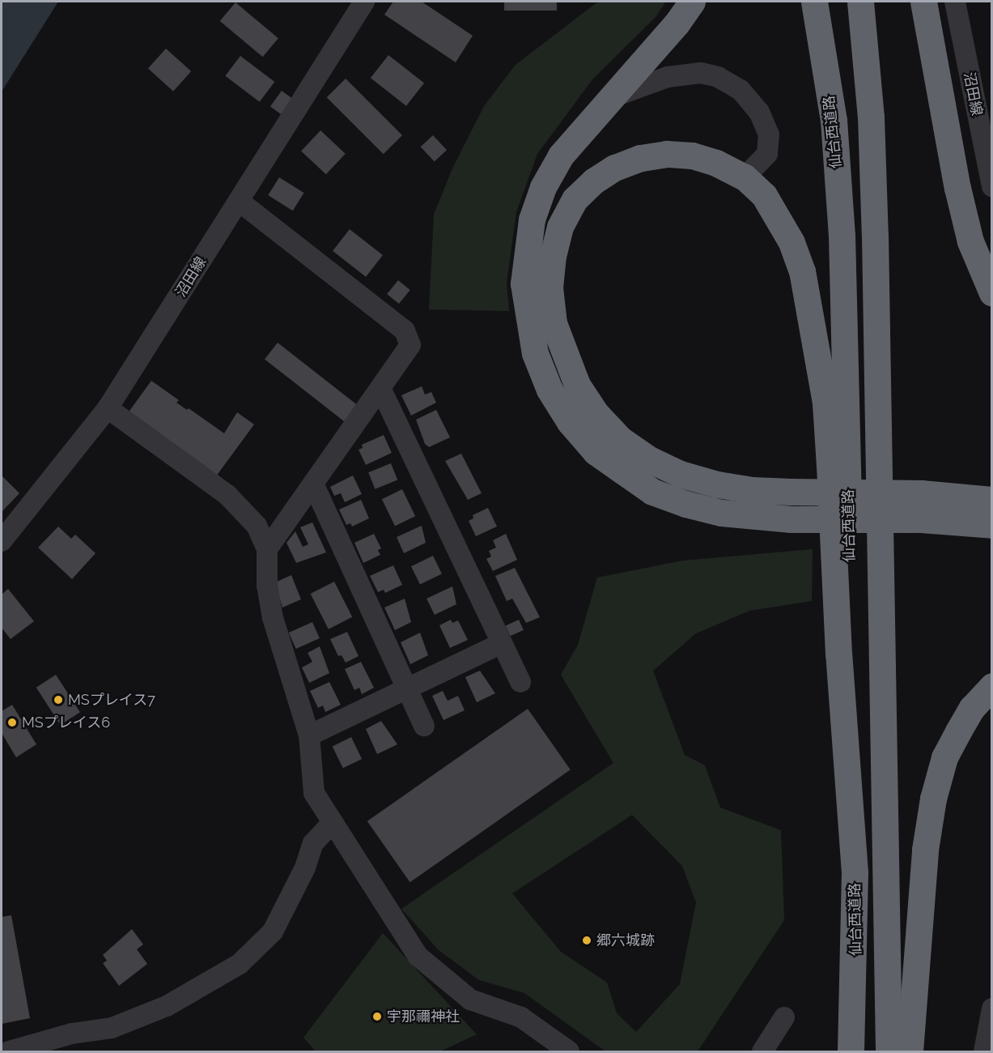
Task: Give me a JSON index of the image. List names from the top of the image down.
{
  "streets": {
    "highway": ["仙台西道路"],
    "street": ["沼田線"]
  },
  "places": [
    "MSプレイス7",
    "MSプレイス6",
    "郷六城跡",
    "宇那禰神社"
  ]
}
